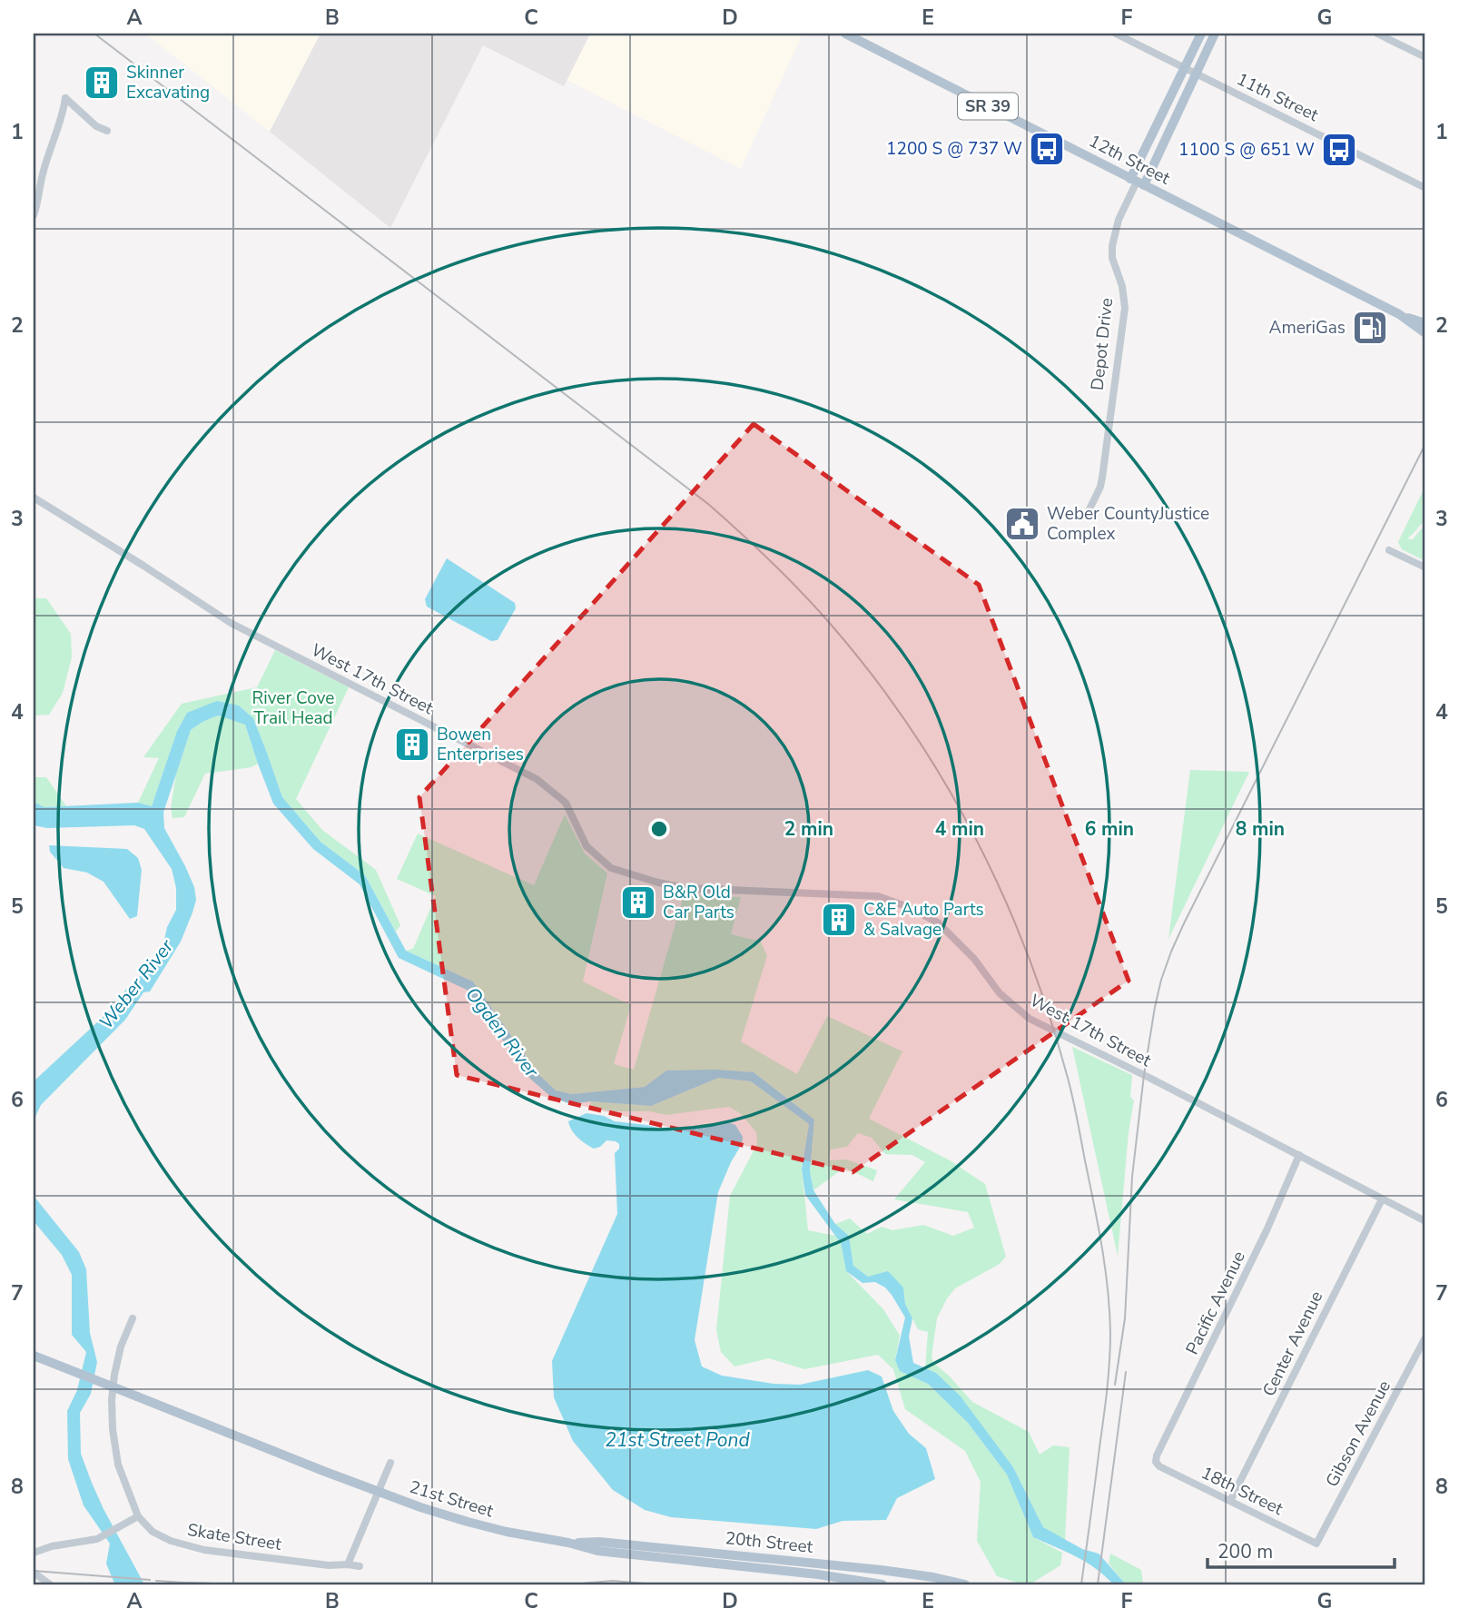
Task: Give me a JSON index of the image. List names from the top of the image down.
{
  "streets": {
    "main road": [
      "SR 39",
      "12th Street",
      "Depot Drive",
      "21st Street",
      "20th Street"
    ],
    "street": [
      "11th Street",
      "West 17th Street",
      "Pacific Avenue",
      "Center Avenue",
      "Gibson Avenue",
      "18th Street",
      "Skate Street"
    ]
  },
  "crossings": [
    ["11th Street", "Depot Drive"],
    ["12th Street", "Depot Drive"],
    ["West 17th Street", "Pacific Avenue"],
    ["West 17th Street", "Center Avenue"],
    ["Pacific Avenue", "18th Street"],
    ["Center Avenue", "18th Street"],
    ["Gibson Avenue", "18th Street"],
    ["21st Street", "20th Street"]
  ],
  "water": ["Weber River", "Ogden River", "21st Street Pond"],
  "parks": ["River Cove Trail Head"],
  "places": {
    "building": [
      "Skinner Excavating",
      "Bowen Enterprises",
      "B&R Old Car Parts",
      "C&E Auto Parts & Salvage"
    ],
    "bus stop": ["1200 S @ 737 W", "1100 S @ 651 W"],
    "fuel station": ["AmeriGas"],
    "public building": ["Weber CountyJustice Complex"]
  },
  "scale_bar": "200 m",
  "grid": {
    "columns": [
      "A",
      "B",
      "C",
      "D",
      "E",
      "F",
      "G"
    ],
    "rows": [
      "1",
      "2",
      "3",
      "4",
      "5",
      "6",
      "7",
      "8"
    ]
  },
  "rings": [
    "2 min",
    "4 min",
    "6 min",
    "8 min"
  ]
}
